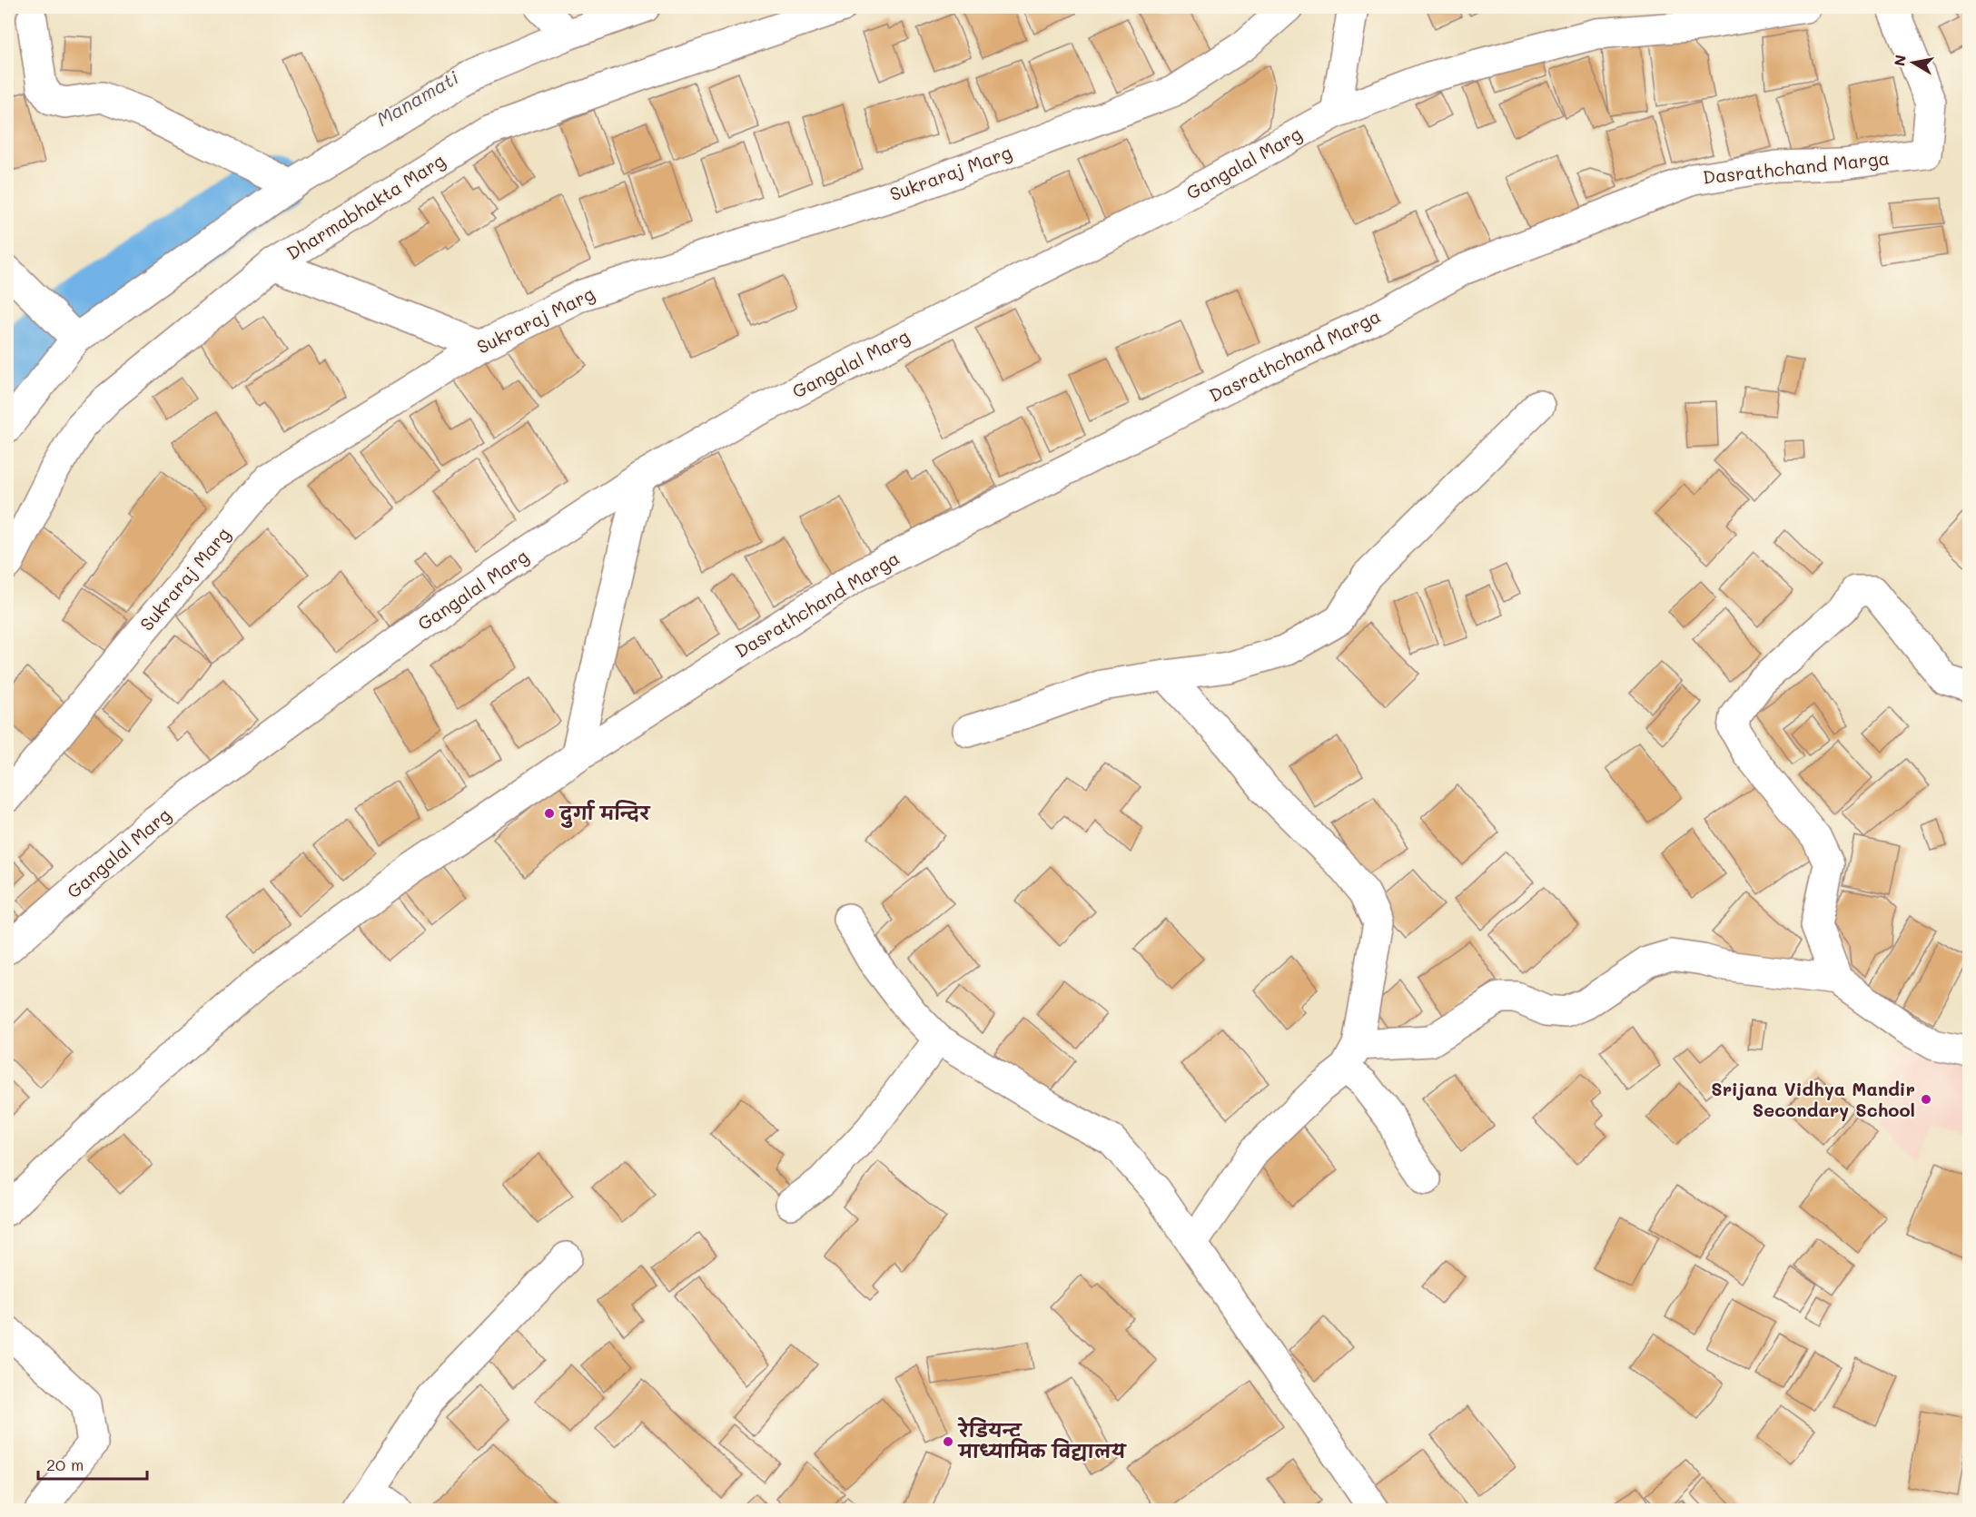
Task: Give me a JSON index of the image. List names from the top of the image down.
{
  "streets": {
    "street": [
      "Gangalal Marg",
      "Dasrathchand Marga",
      "Sukraraj Marg",
      "Dharmabhakta Marg"
    ]
  },
  "water": ["Manamati"],
  "places": ["दुर्गा मन्दिर", "Srijana Vidhya Mandir Secondary School", "रेडियन्ट माध्यामिक विद्यालय"],
  "scale_bar": "20 m",
  "north": "left"
}
